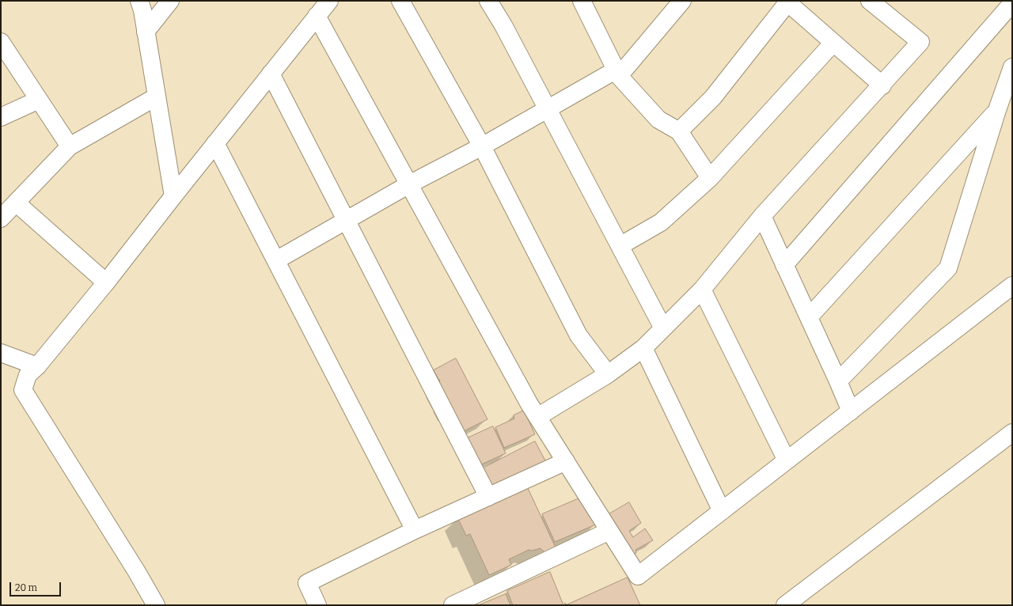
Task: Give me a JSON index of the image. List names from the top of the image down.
{
  "scale_bar": "20 m"
}
